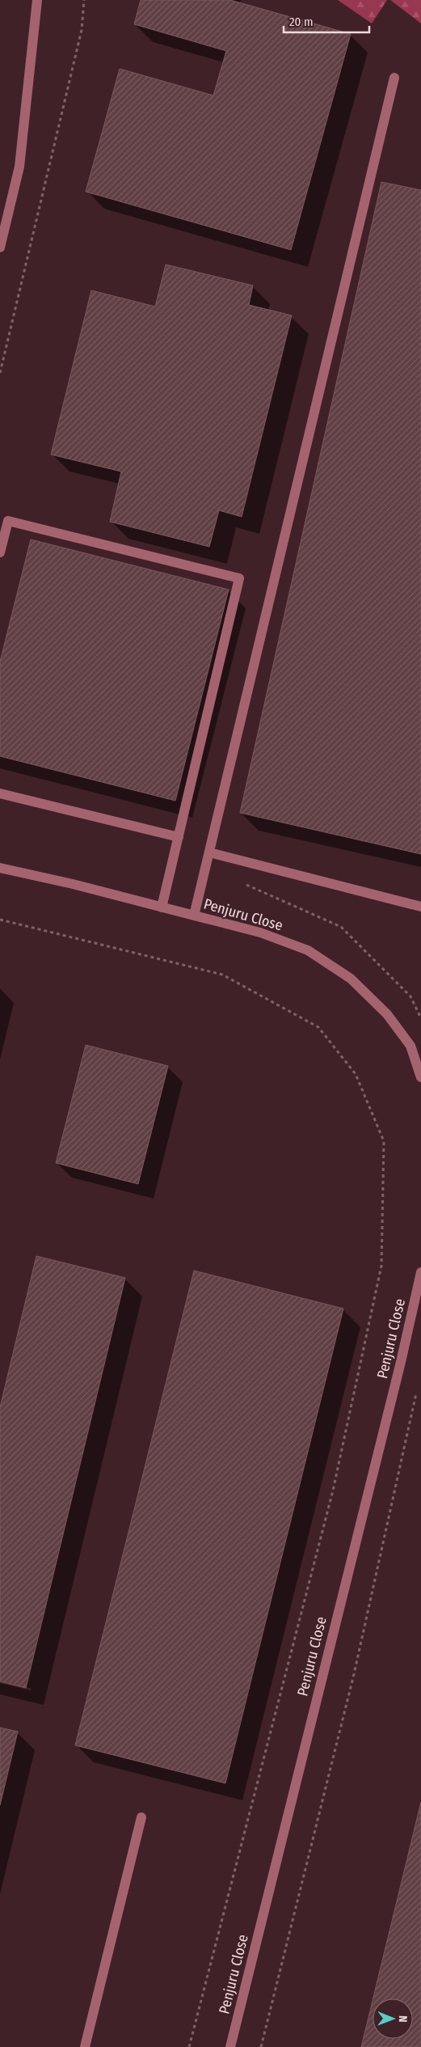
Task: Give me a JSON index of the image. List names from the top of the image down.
{
  "streets": {
    "street": ["Penjuru Close"]
  },
  "scale_bar": "20 m",
  "north": "right"
}
